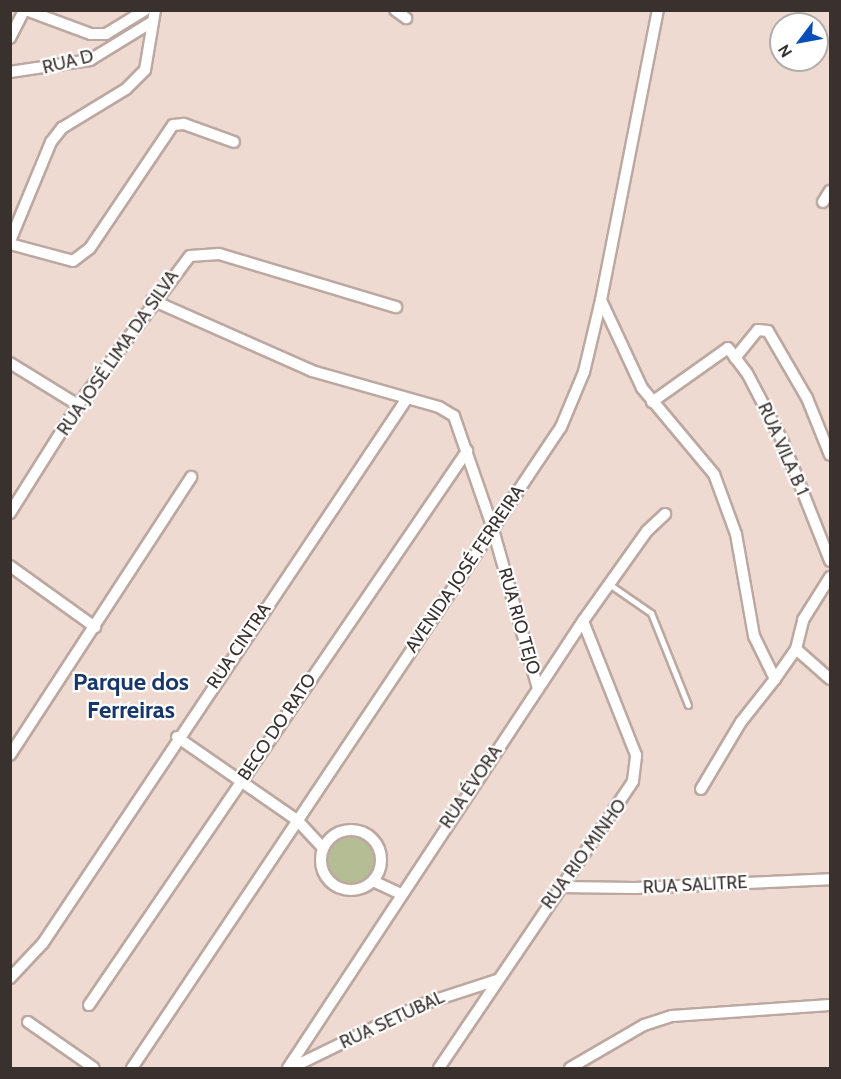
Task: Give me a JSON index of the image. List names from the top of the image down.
{
  "streets": {
    "street": [
      "RUA D",
      "RUA JOSÉ LIMA DA SILVA",
      "RUA VILA B 1",
      "AVENIDA JOSÉ FERREIRA",
      "RUA RIO TEJO",
      "RUA CINTRA",
      "BECO DO RATO",
      "RUA ÉVORA",
      "RUA RIO MINHO",
      "RUA SALITRE",
      "RUA SETUBAL"
    ]
  },
  "crossings": [
    ["AVENIDA JOSÉ FERREIRA", "RUA RIO TEJO"],
    ["RUA RIO TEJO", "RUA CINTRA"],
    ["RUA RIO TEJO", "BECO DO RATO"],
    ["RUA RIO TEJO", "RUA ÉVORA"],
    ["RUA ÉVORA", "RUA RIO MINHO"],
    ["RUA ÉVORA", "RUA SETUBAL"],
    ["RUA RIO MINHO", "RUA SALITRE"],
    ["RUA RIO MINHO", "RUA SETUBAL"]
  ],
  "districts": ["Parque dos Ferreiras"],
  "north": "bottom left"
}
